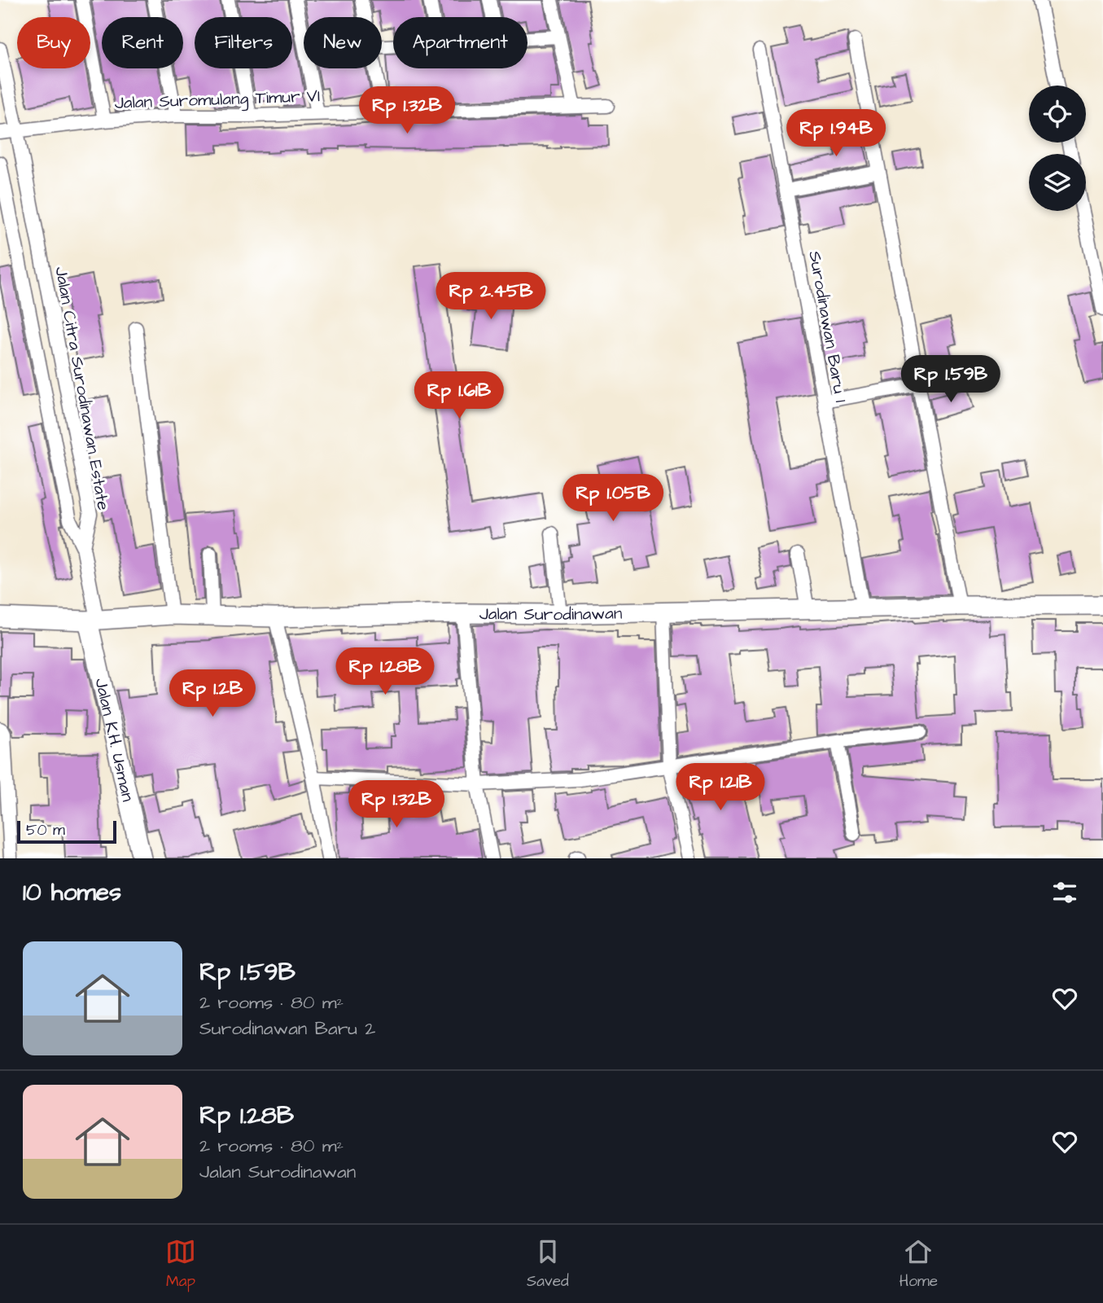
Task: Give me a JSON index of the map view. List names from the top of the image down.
{
  "streets": {
    "main road": ["Jalan Surodinawan", "Jalan K.H. Usman"],
    "street": ["Jalan Suromulang Timur VI", "Surodinawan Baru 1", "Jalan Citra Surodinawan Estate"]
  },
  "crossings": [
    ["Jalan Suromulang Timur VI", "Jalan Citra Surodinawan Estate"],
    ["Surodinawan Baru 1", "Jalan Surodinawan"],
    ["Jalan Surodinawan", "Jalan K.H. Usman"]
  ],
  "scale_bar": "50 m",
  "page": {
    "chip": [
      "Buy",
      "Rent",
      "Filters",
      "New",
      "Apartment"
    ],
    "price": [
      "Rp 1.32B",
      "Rp 1.94B",
      "Rp 2.45B",
      "Rp 1.59B",
      "Rp 1.61B",
      "Rp 1.05B",
      "Rp 1.28B",
      "Rp 1.2B",
      "Rp 1.21B",
      "Rp 1.32B"
    ],
    "scale": "50 m",
    "heading": "10 homes",
    "list": [
      {
        "name": "Rp 1.59B",
        "note": "2 rooms · 80 m² · Surodinawan Baru 2"
      },
      {
        "name": "Rp 1.28B",
        "note": "2 rooms · 80 m² · Jalan Surodinawan"
      }
    ],
    "tabs": ["Map", "Saved", "Home"]
  }
}
